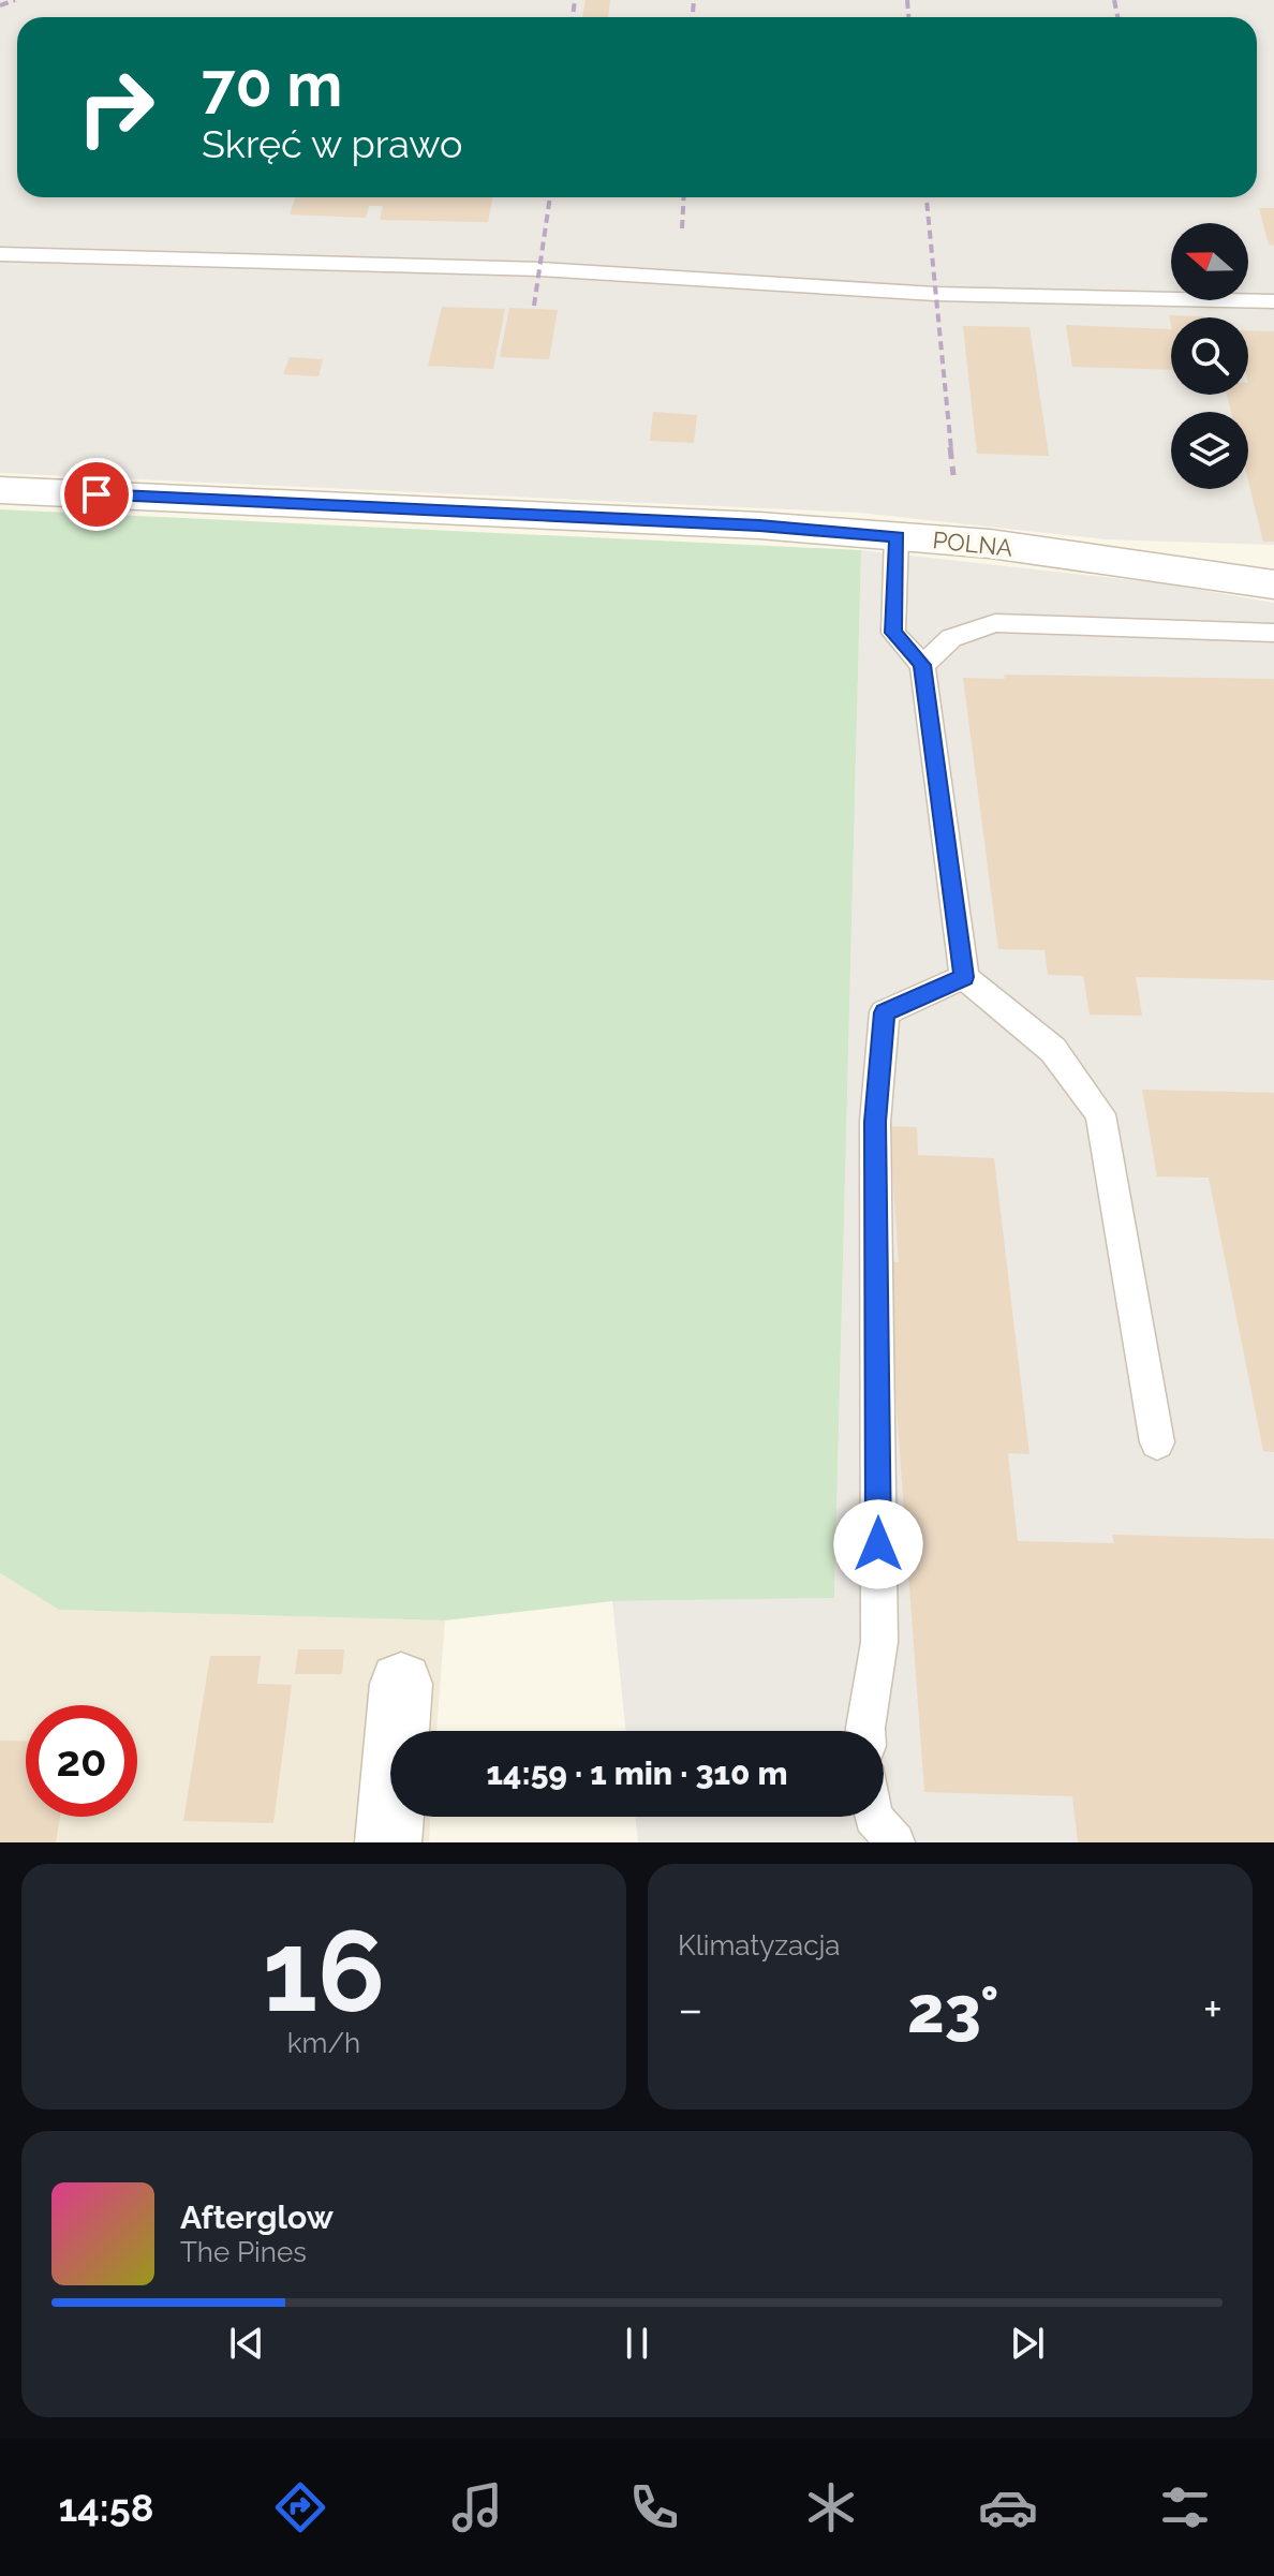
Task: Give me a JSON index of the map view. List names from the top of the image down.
{
  "streets": {
    "street": ["POLNA"]
  },
  "north": "left",
  "page": {
    "turn": ["70 m", "Skręć w prawo"],
    "limit": "20",
    "trip": "14:59 · 1 min · 310 m",
    "tile": [
      ["16", "km/h"],
      "Klimatyzacja"
    ],
    "heat": ["−", "23°", "+"],
    "song": ["Afterglow", "The Pines"],
    "tabs": "14:58"
  }
}
